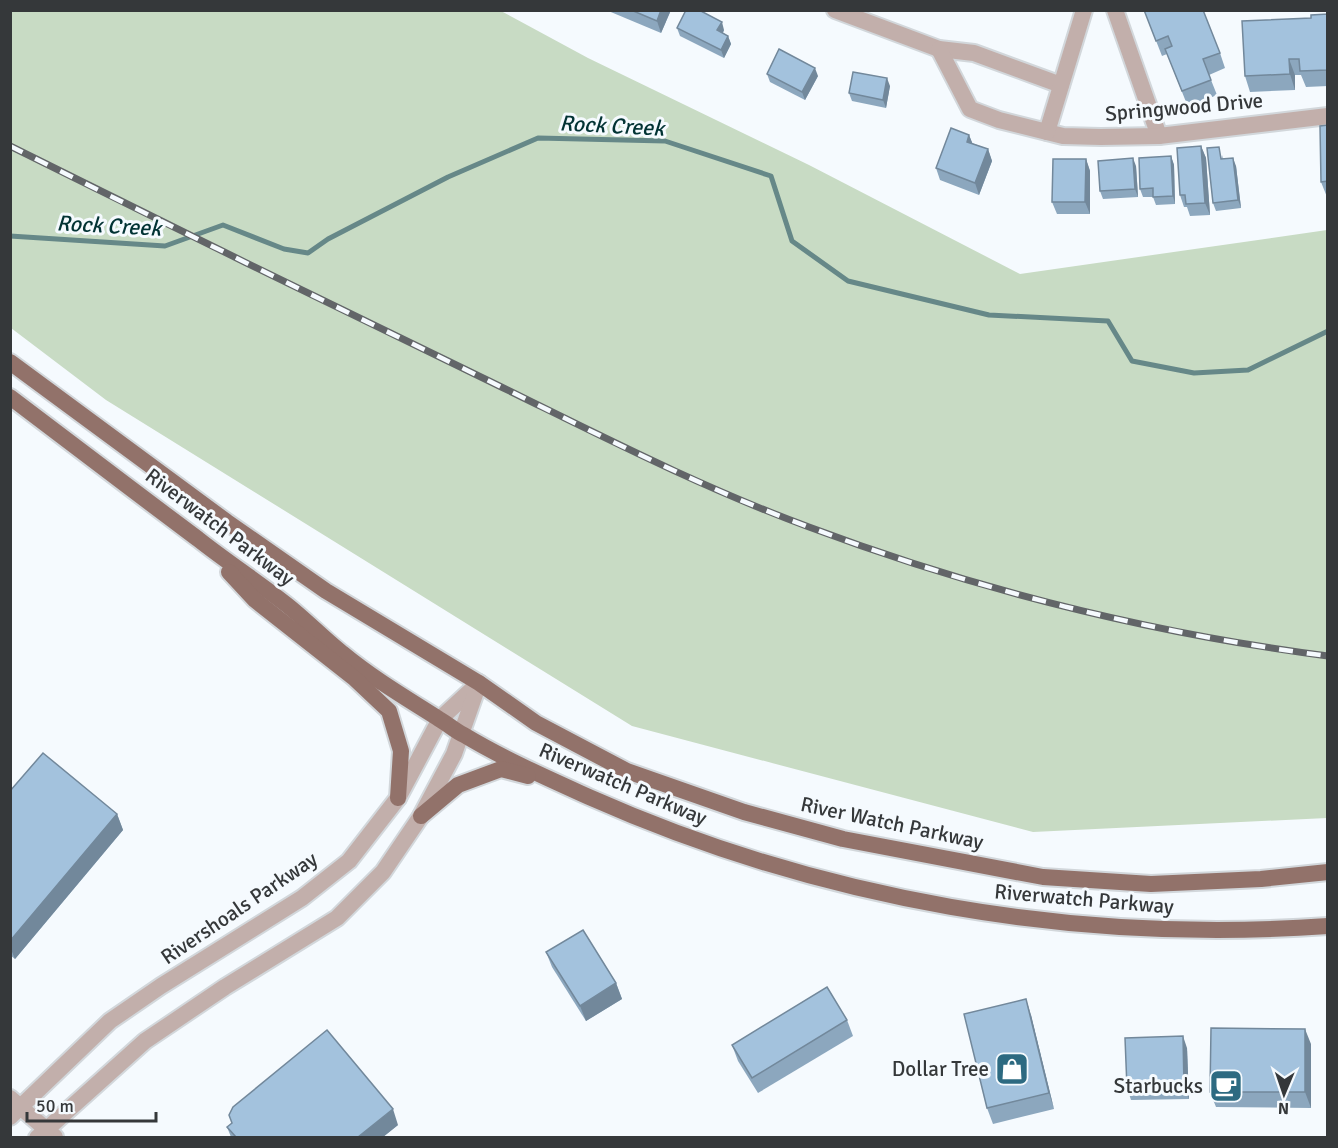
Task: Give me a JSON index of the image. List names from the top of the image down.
{
  "streets": {
    "main road": ["Riverwatch Parkway", "River Watch Parkway"],
    "street": ["Springwood Drive", "Rivershoals Parkway"]
  },
  "crossings": [
    ["Riverwatch Parkway", "River Watch Parkway"],
    ["Riverwatch Parkway", "Rivershoals Parkway"],
    ["River Watch Parkway", "Rivershoals Parkway"]
  ],
  "water": ["Rock Creek"],
  "places": {
    "shop": ["Dollar Tree"],
    "cafe": ["Starbucks"]
  },
  "scale_bar": "50 m",
  "north": "bottom"
}
